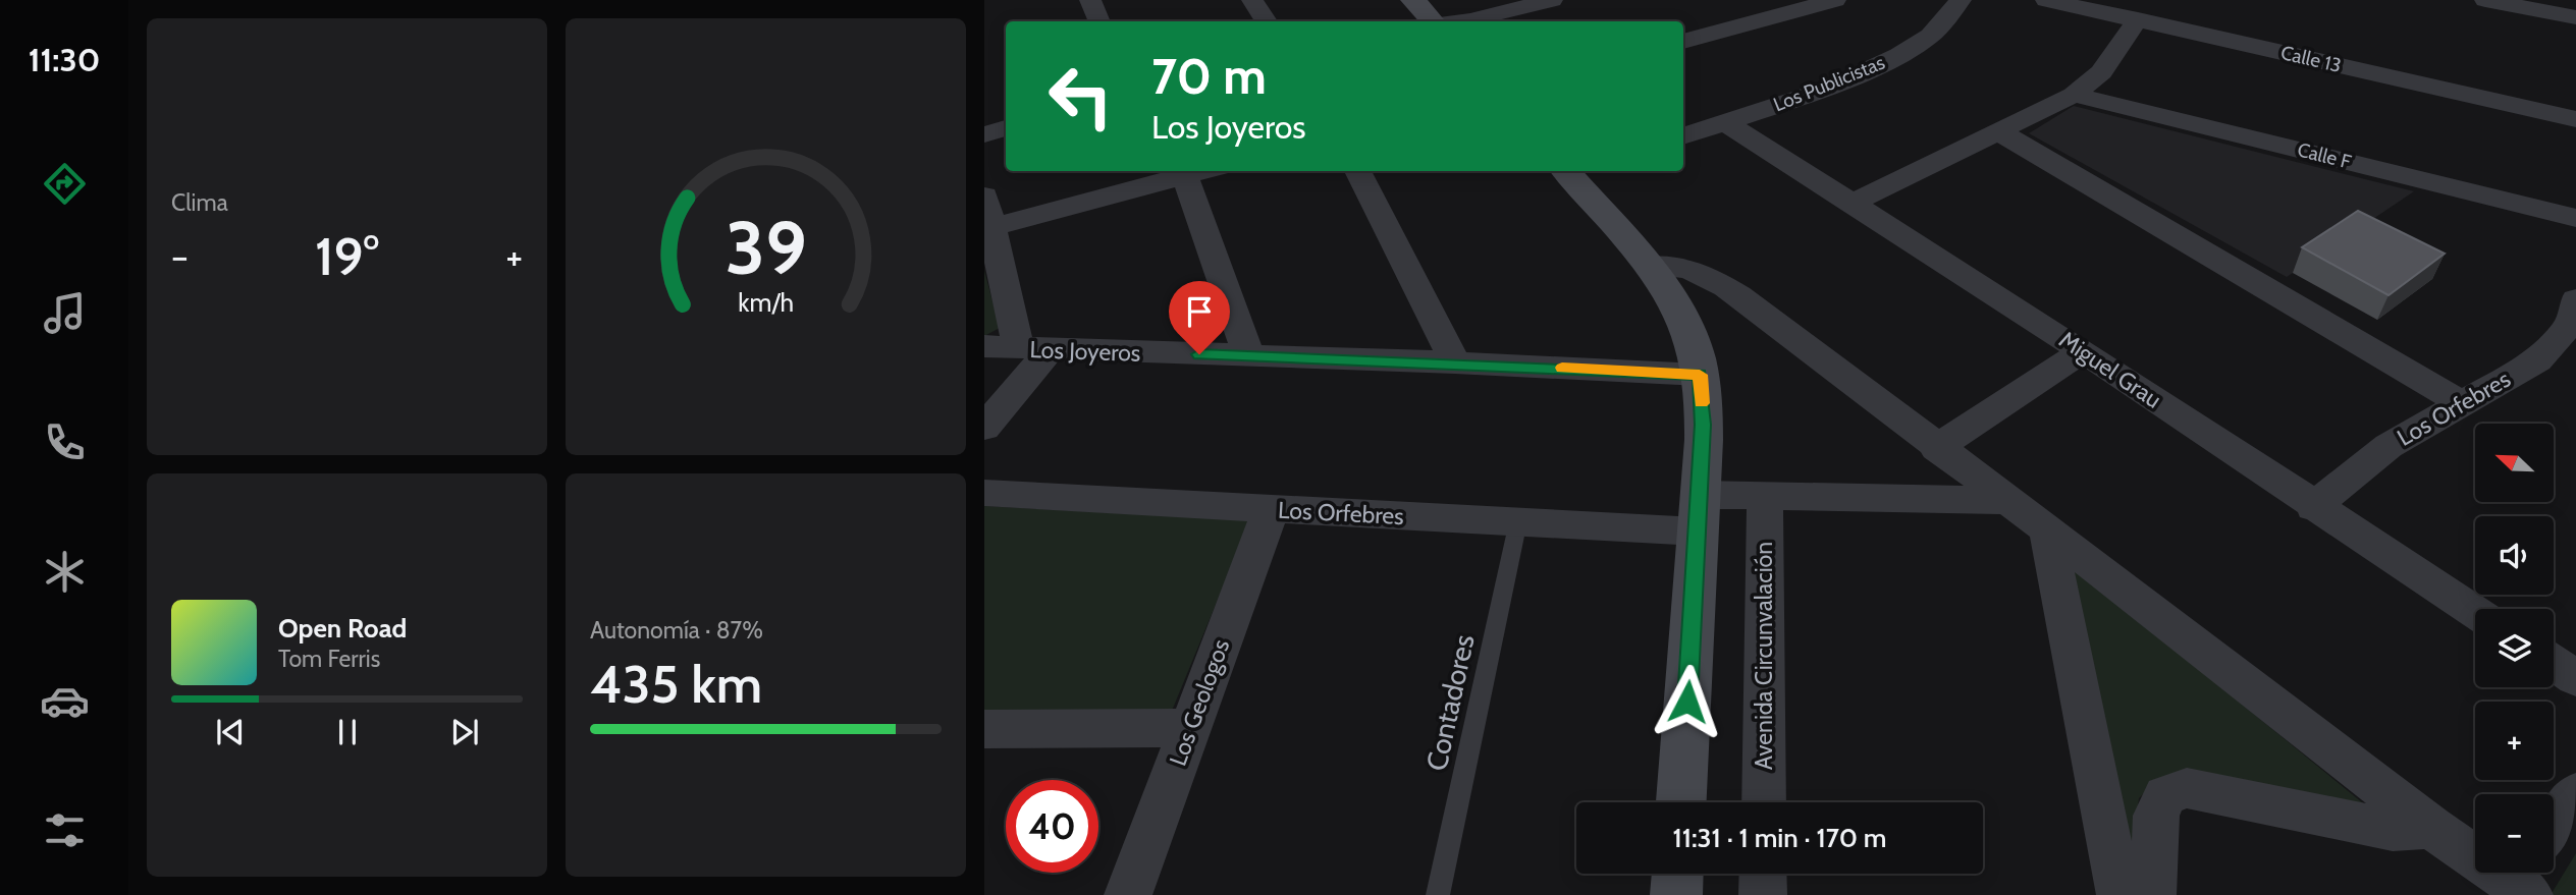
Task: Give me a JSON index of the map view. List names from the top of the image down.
{
  "streets": {
    "street": [
      "Calle 13",
      "Los Publicistas",
      "Calle F",
      "Los Joyeros",
      "Miguel Grau",
      "Los Orfebres",
      "Avenida Circunvalación",
      "Los Geologos"
    ],
    "lane": ["Contadores"]
  },
  "crossings": [
    ["Los Publicistas", "Miguel Grau"],
    ["Miguel Grau", "Los Orfebres"],
    ["Los Orfebres", "Avenida Circunvalación"],
    ["Los Orfebres", "Los Geologos"],
    ["Los Orfebres", "Contadores"]
  ],
  "north": "top left",
  "page": {
    "tabs": "11:30",
    "tile": [
      "Clima",
      ["Autonomía · 87%", "435 km"]
    ],
    "turn": ["70 m", "Los Joyeros"],
    "heat": ["−", "19°", "+"],
    "map_buttons": ["+", "−"],
    "song": ["Open Road", "Tom Ferris"],
    "limit": "40",
    "trip": "11:31 · 1 min · 170 m",
    "gauge": ["39", "km/h"]
  }
}
